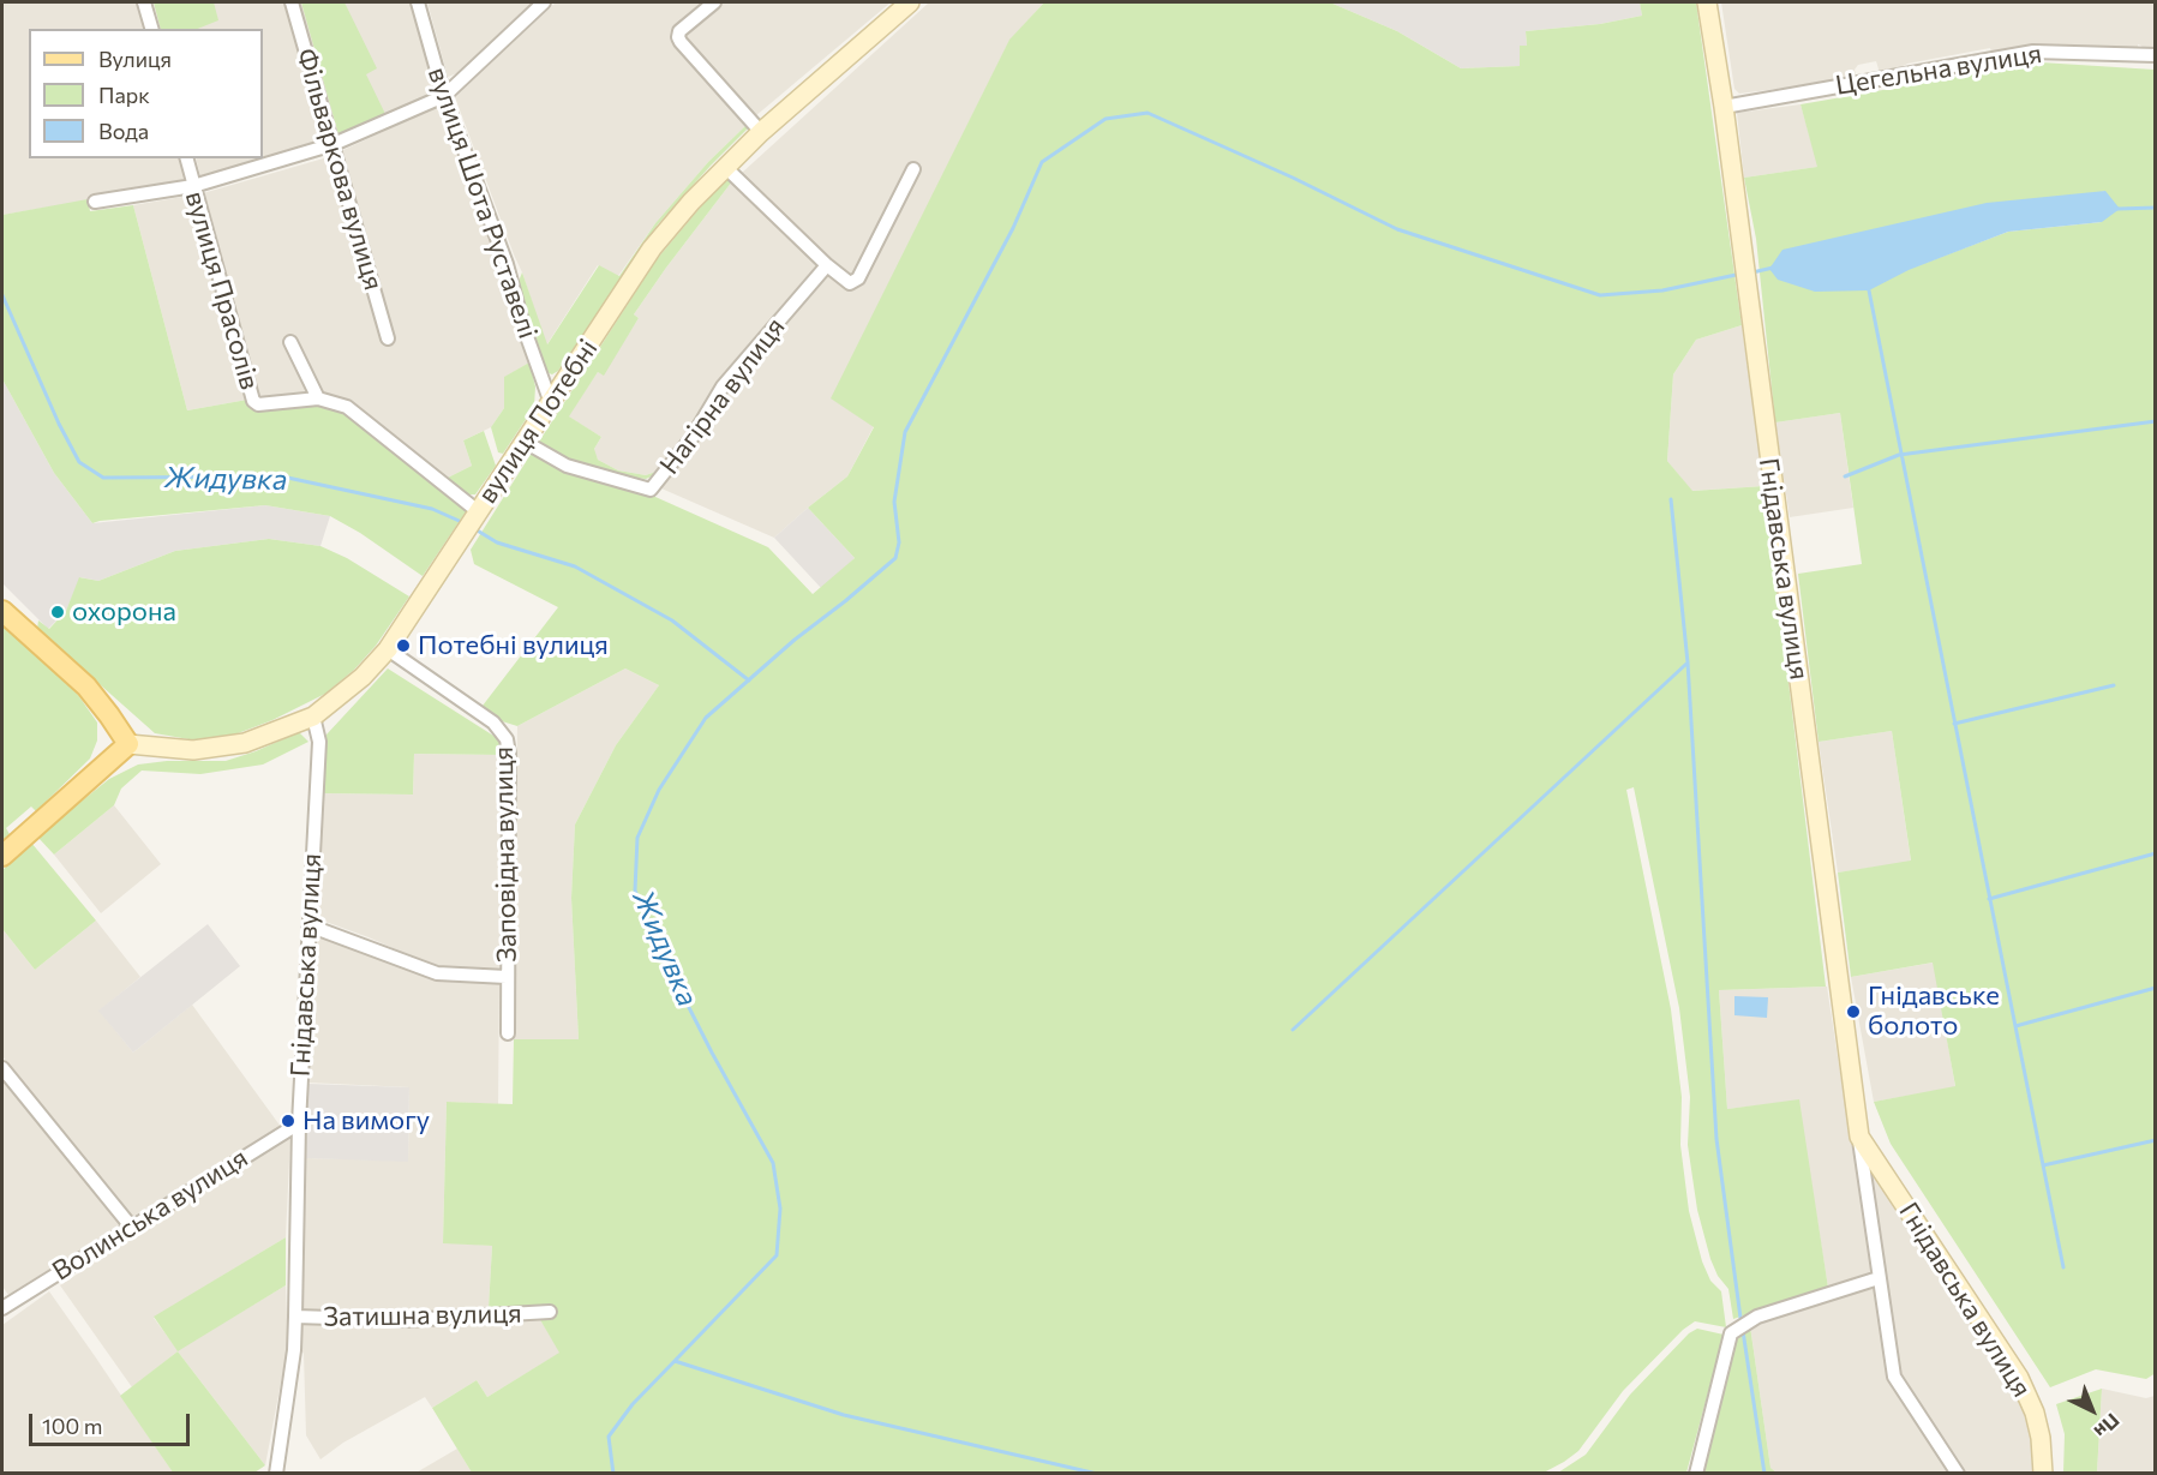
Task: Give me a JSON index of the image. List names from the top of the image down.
{
  "streets": {
    "main road": ["вулиця Потебні", "Гнідавська вулиця"],
    "street": [
      "Цегельна вулиця",
      "Фільваркова вулиця",
      "вулиця Шота Руставелі",
      "вулиця Прасолів",
      "Нагірна вулиця",
      "Заповідна вулиця",
      "Волинська вулиця",
      "Затишна вулиця"
    ]
  },
  "crossings": [
    ["Цегельна вулиця", "Гнідавська вулиця"],
    ["вулиця Шота Руставелі", "вулиця Потебні"],
    ["Нагірна вулиця", "вулиця Потебні"],
    ["вулиця Потебні", "Гнідавська вулиця"],
    ["вулиця Потебні", "Заповідна вулиця"],
    ["Гнідавська вулиця", "Волинська вулиця"],
    ["Гнідавська вулиця", "Затишна вулиця"]
  ],
  "water": ["Жидувка"],
  "places": [
    "охорона",
    "Потебні вулиця",
    "Гнідавське болото",
    "На вимогу"
  ],
  "legend": ["Вулиця", "Парк", "Вода"],
  "scale_bar": "100 m",
  "north": "bottom right"
}
